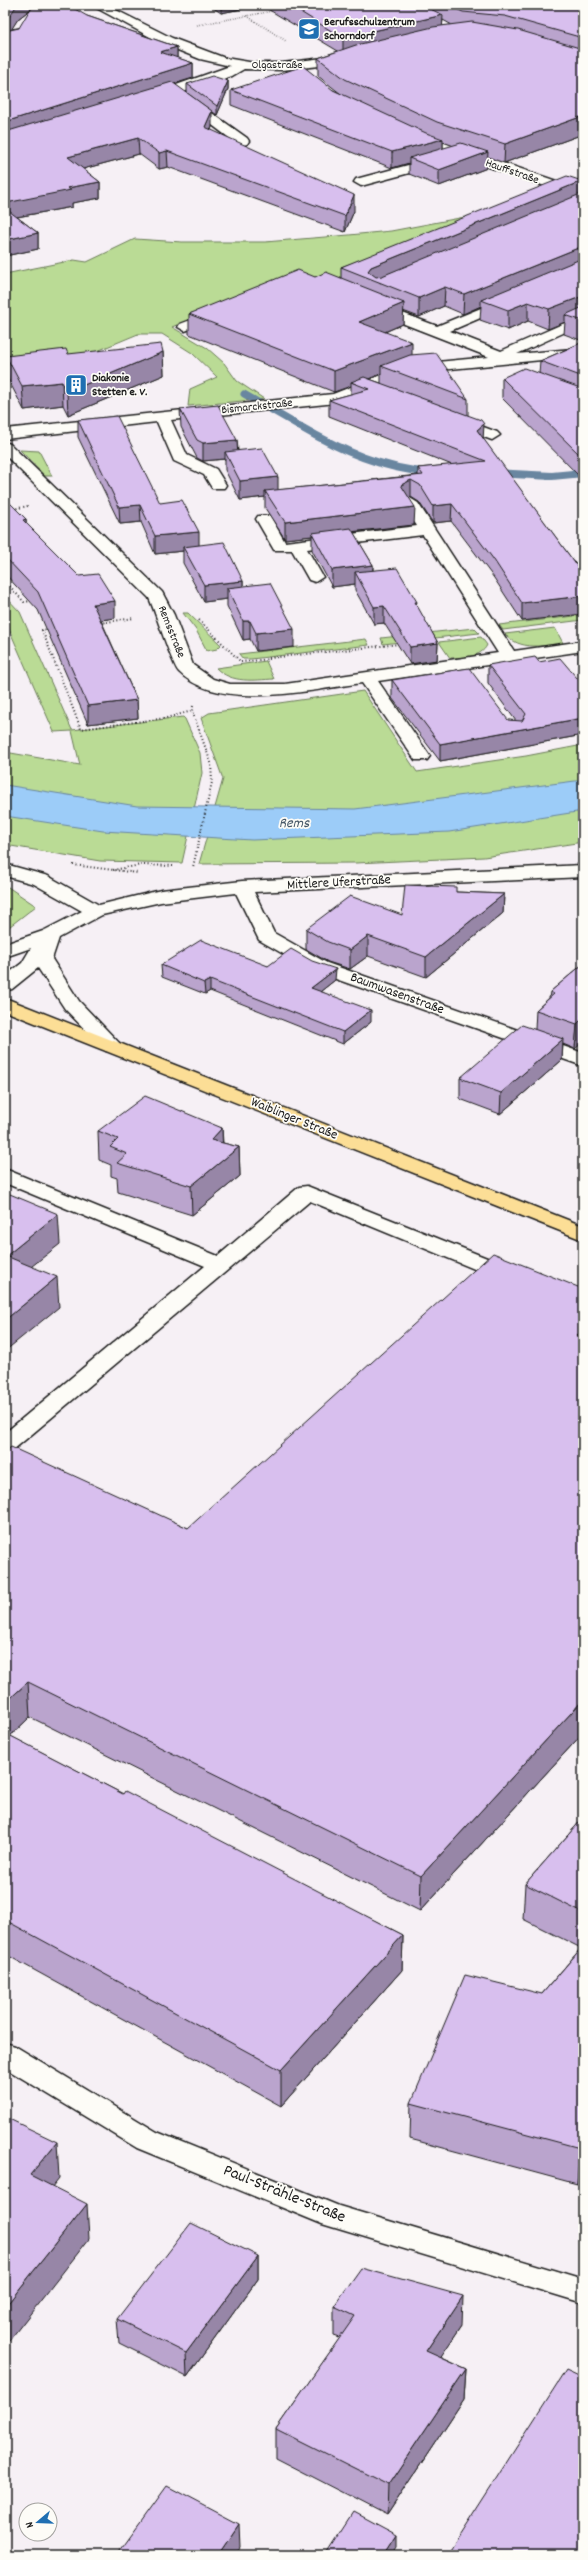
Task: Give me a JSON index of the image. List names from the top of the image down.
{
  "streets": {
    "main road": ["Waiblinger Straße"],
    "street": [
      "Olgastraße",
      "Hauffstraße",
      "Bismarckstraße",
      "Remsstraße",
      "Mittlere Uferstraße",
      "Baumwasenstraße",
      "Paul-Strähle-Straße"
    ]
  },
  "crossings": [
    ["Mittlere Uferstraße", "Baumwasenstraße"]
  ],
  "water": ["Rems"],
  "places": {
    "school or university": ["Berufsschulzentrum Schorndorf"],
    "building": ["Diakonie Stetten e. V."]
  },
  "north": "left"
}
